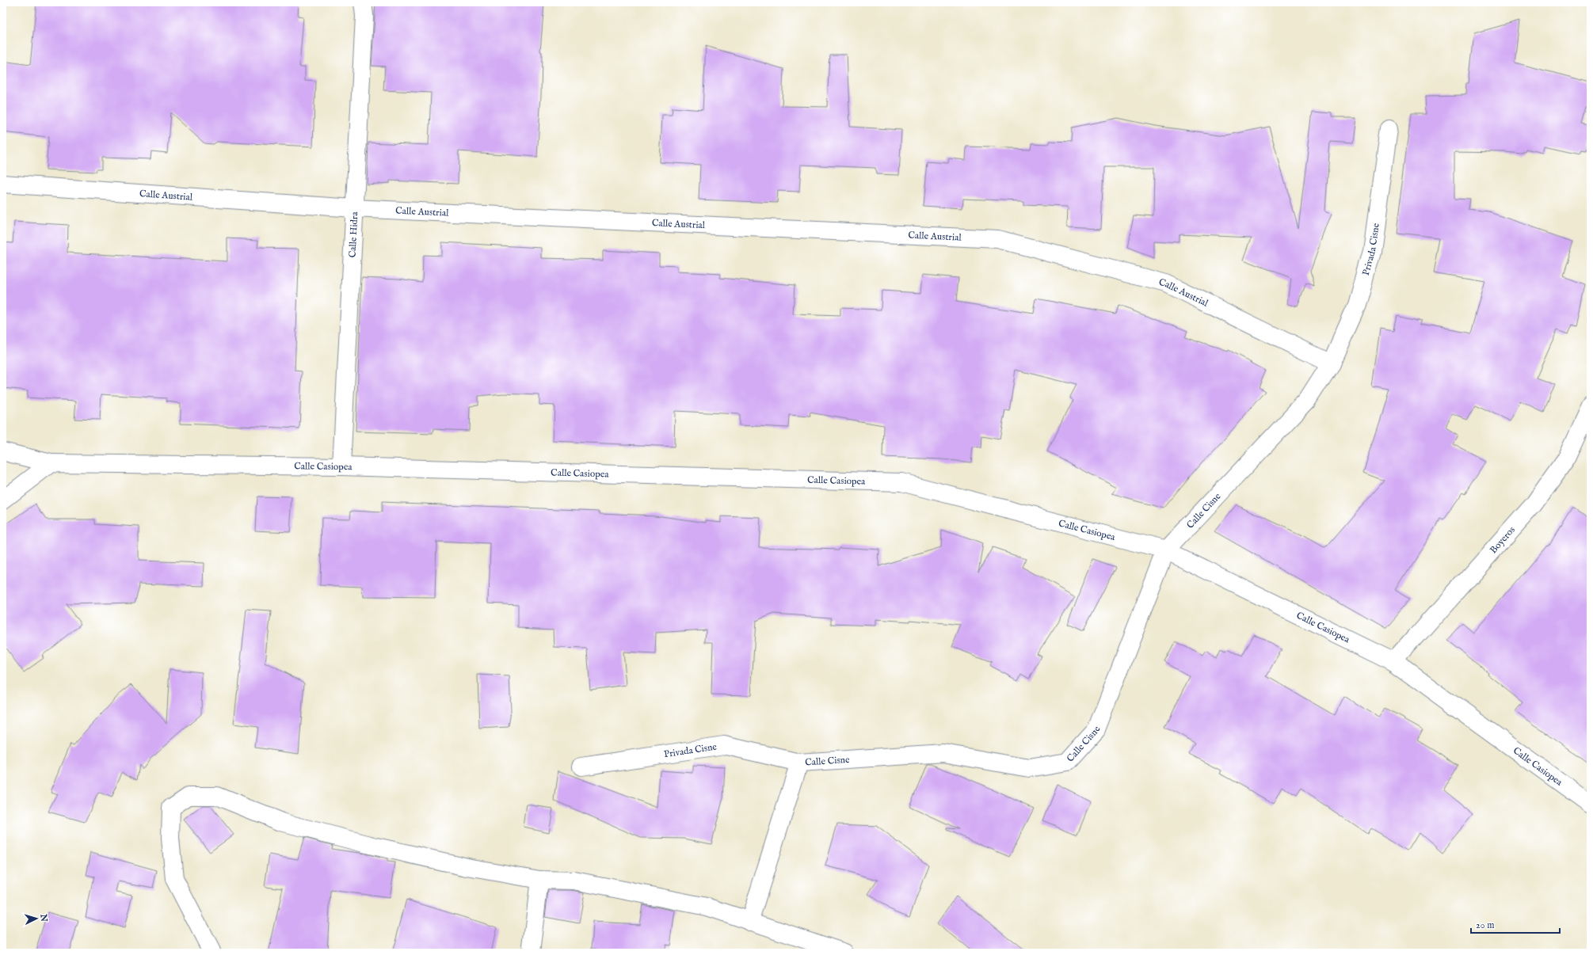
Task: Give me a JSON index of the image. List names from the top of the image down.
{
  "streets": {
    "street": [
      "Calle Austrial",
      "Calle Hidra",
      "Privada Cisne",
      "Calle Casiopea",
      "Calle Cisne",
      "Boyeros"
    ]
  },
  "crossings": [
    ["Calle Austrial", "Calle Hidra"],
    ["Calle Austrial", "Privada Cisne"],
    ["Calle Austrial", "Calle Cisne"],
    ["Calle Hidra", "Calle Casiopea"],
    ["Privada Cisne", "Calle Cisne"],
    ["Calle Casiopea", "Calle Cisne"],
    ["Calle Casiopea", "Boyeros"]
  ],
  "scale_bar": "20 m",
  "north": "right"
}
